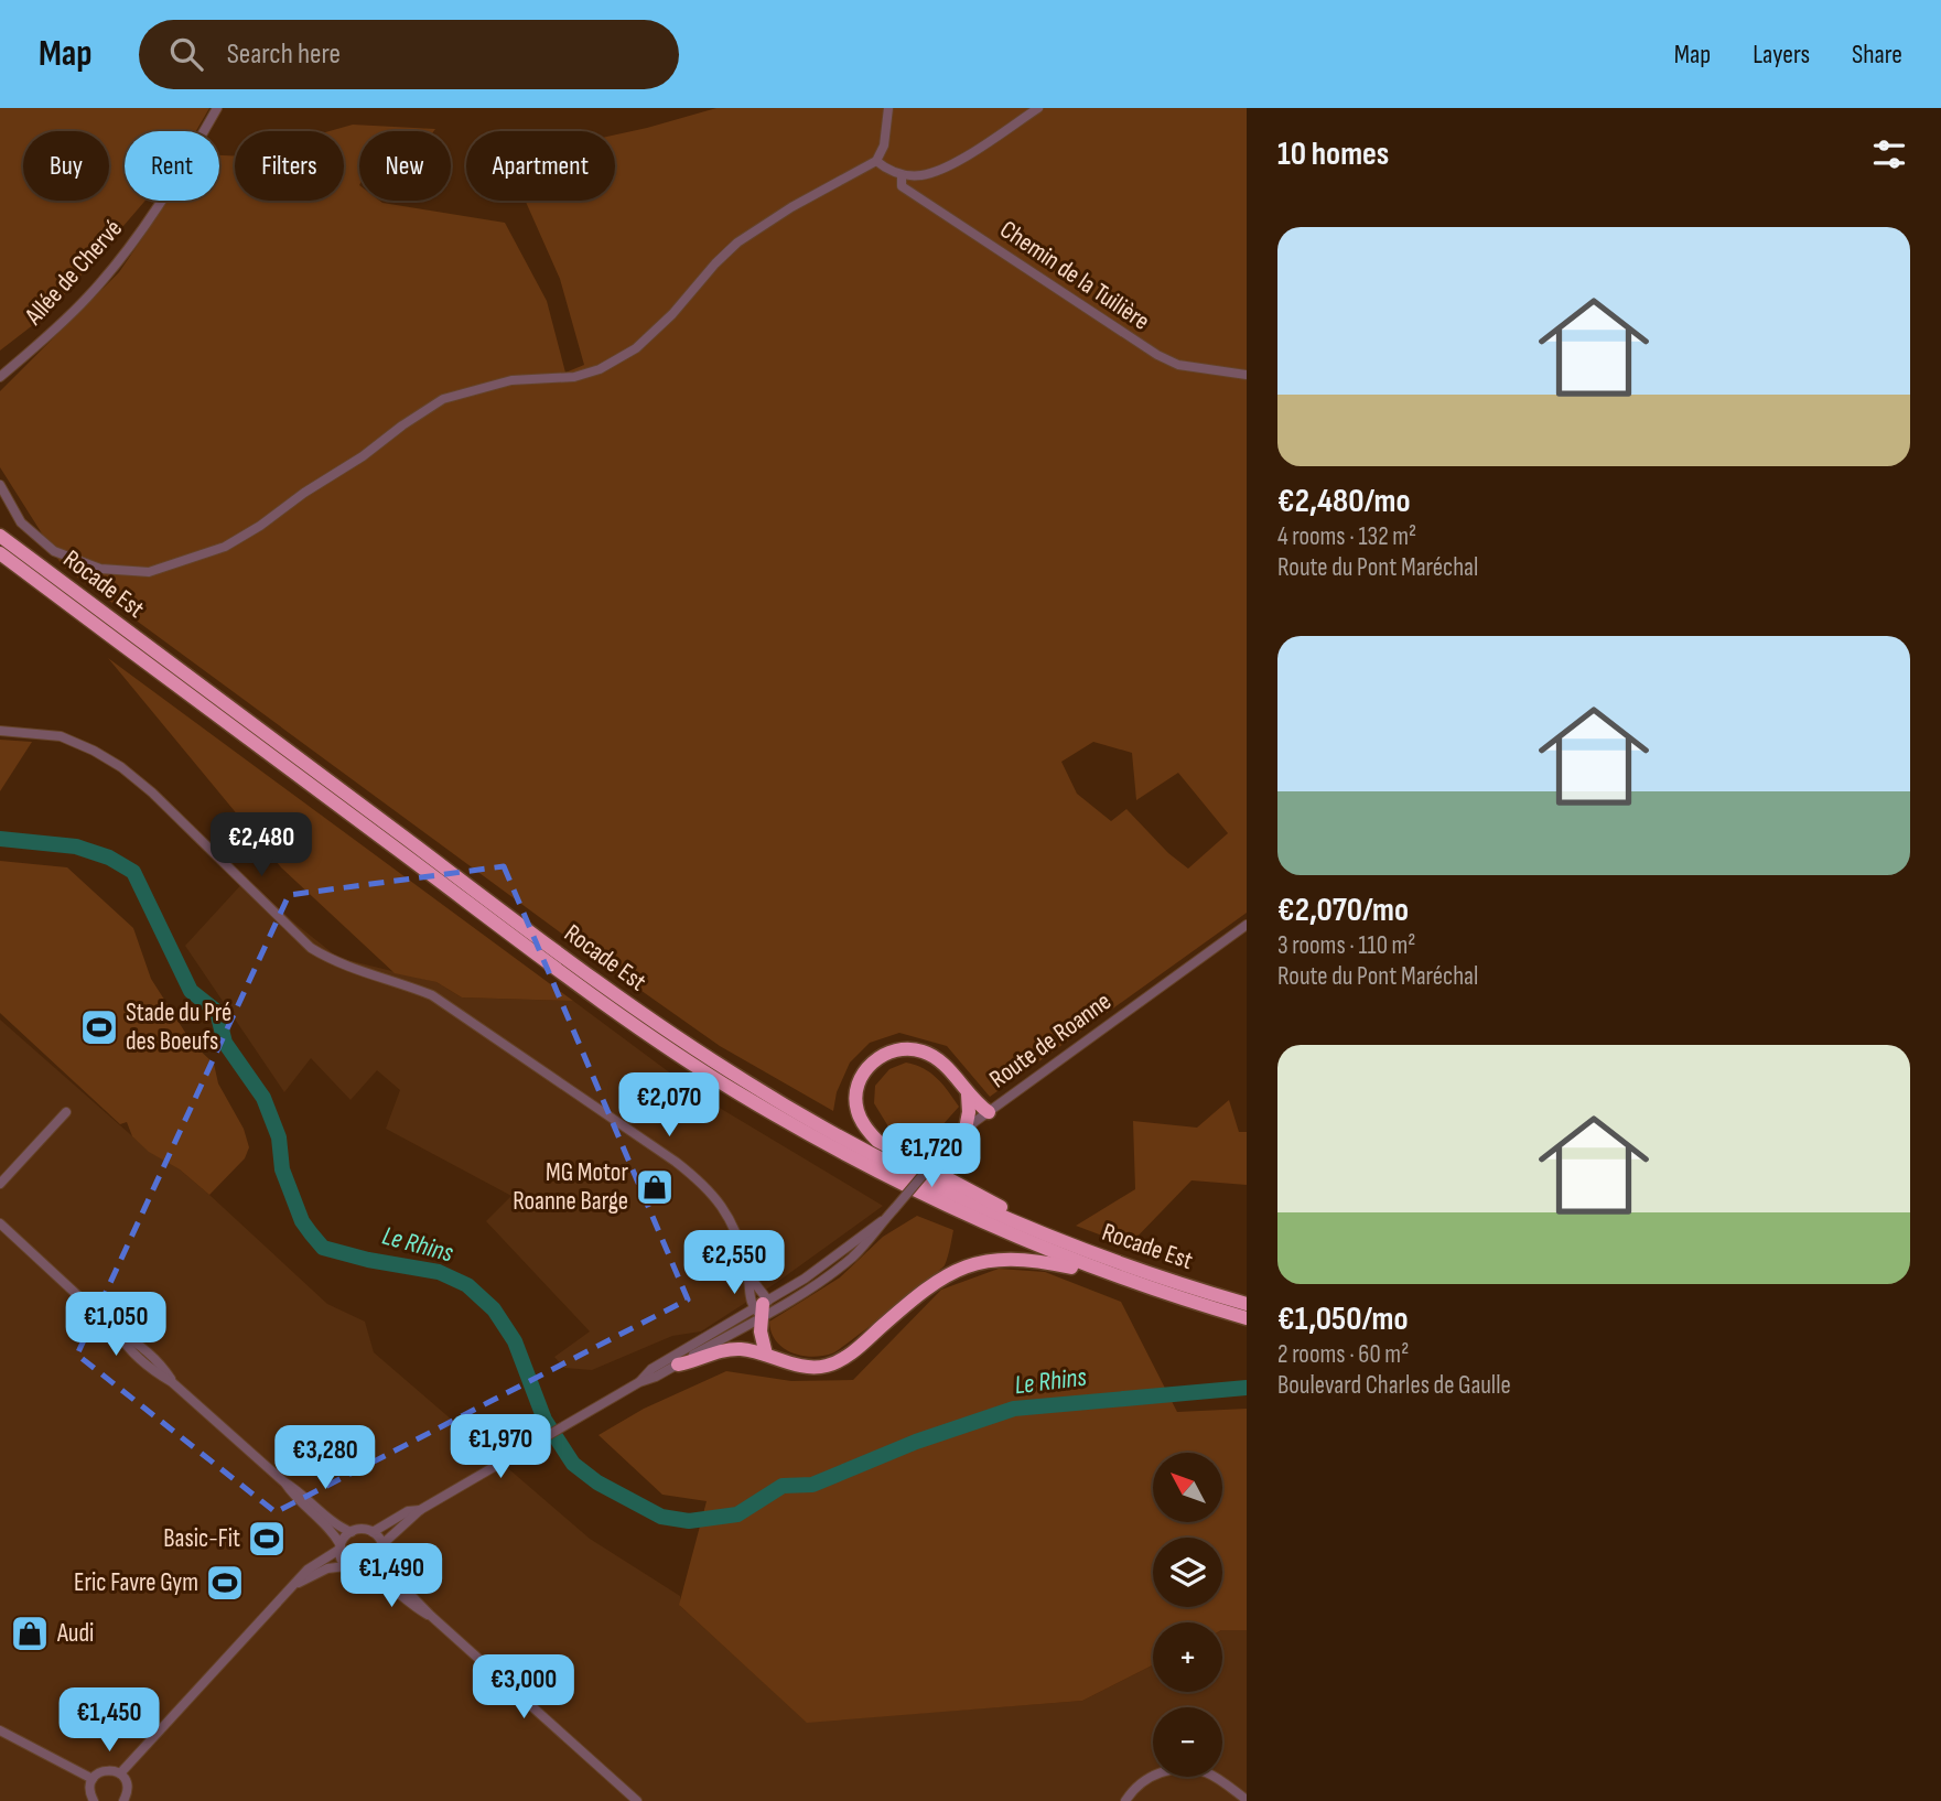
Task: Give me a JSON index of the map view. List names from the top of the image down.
{
  "streets": {
    "highway": ["Rocade Est"],
    "street": ["Allée de Chervé", "Chemin de la Tuilière", "Route de Roanne"]
  },
  "water": ["Le Rhins"],
  "places": {
    "sports": ["Stade du Pré des Boeufs", "Basic-Fit", "Eric Favre Gym"],
    "shop": ["MG Motor Roanne Barge", "Audi"]
  },
  "north": "top left",
  "page": {
    "header": "Map",
    "search": "Search here",
    "nav": ["Map", "Layers", "Share"],
    "heading": "10 homes",
    "chip": [
      "Buy",
      "Rent",
      "Filters",
      "New",
      "Apartment"
    ],
    "list": [
      {
        "name": "€2,480/mo",
        "note": "4 rooms · 132 m² · Route du Pont Maréchal"
      },
      {
        "name": "€2,070/mo",
        "note": "3 rooms · 110 m² · Route du Pont Maréchal"
      },
      {
        "name": "€1,050/mo",
        "note": "2 rooms · 60 m² · Boulevard Charles de Gaulle"
      }
    ],
    "price": [
      "€2,480",
      "€2,070",
      "€1,720",
      "€2,550",
      "€1,050",
      "€1,970",
      "€3,280",
      "€1,490",
      "€3,000",
      "€1,450"
    ],
    "map_buttons": ["+", "−"]
  }
}
